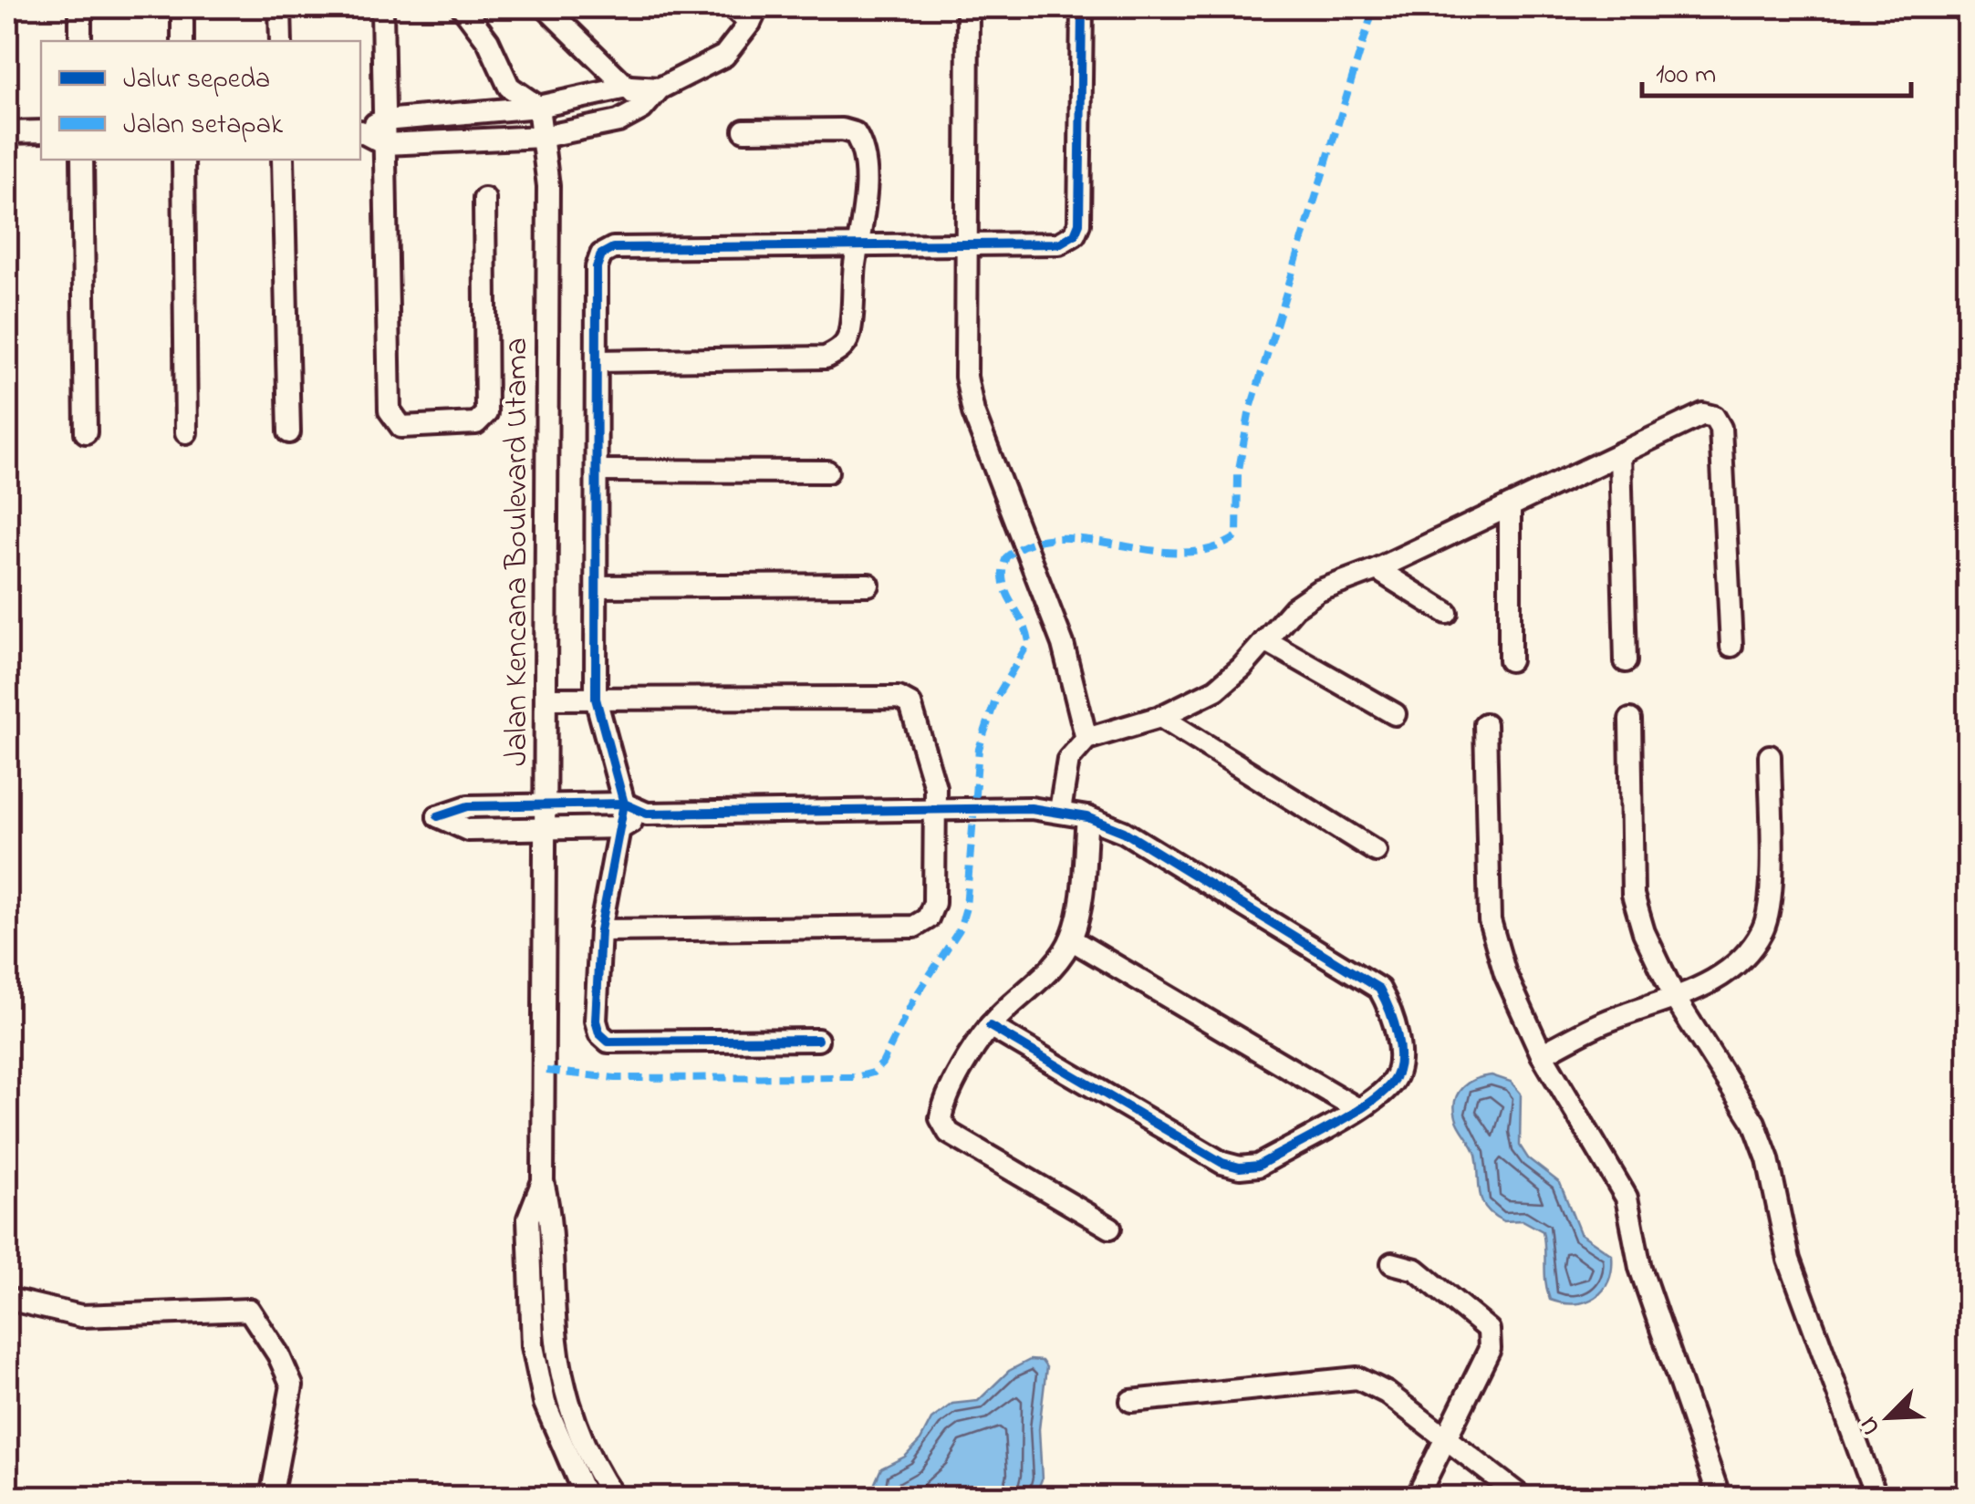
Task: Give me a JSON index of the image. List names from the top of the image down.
{
  "streets": {
    "street": ["Jalan Kencana Boulevard Utama"]
  },
  "legend": ["Jalur sepeda", "Jalan setapak"],
  "scale_bar": "100 m",
  "north": "bottom left"
}
